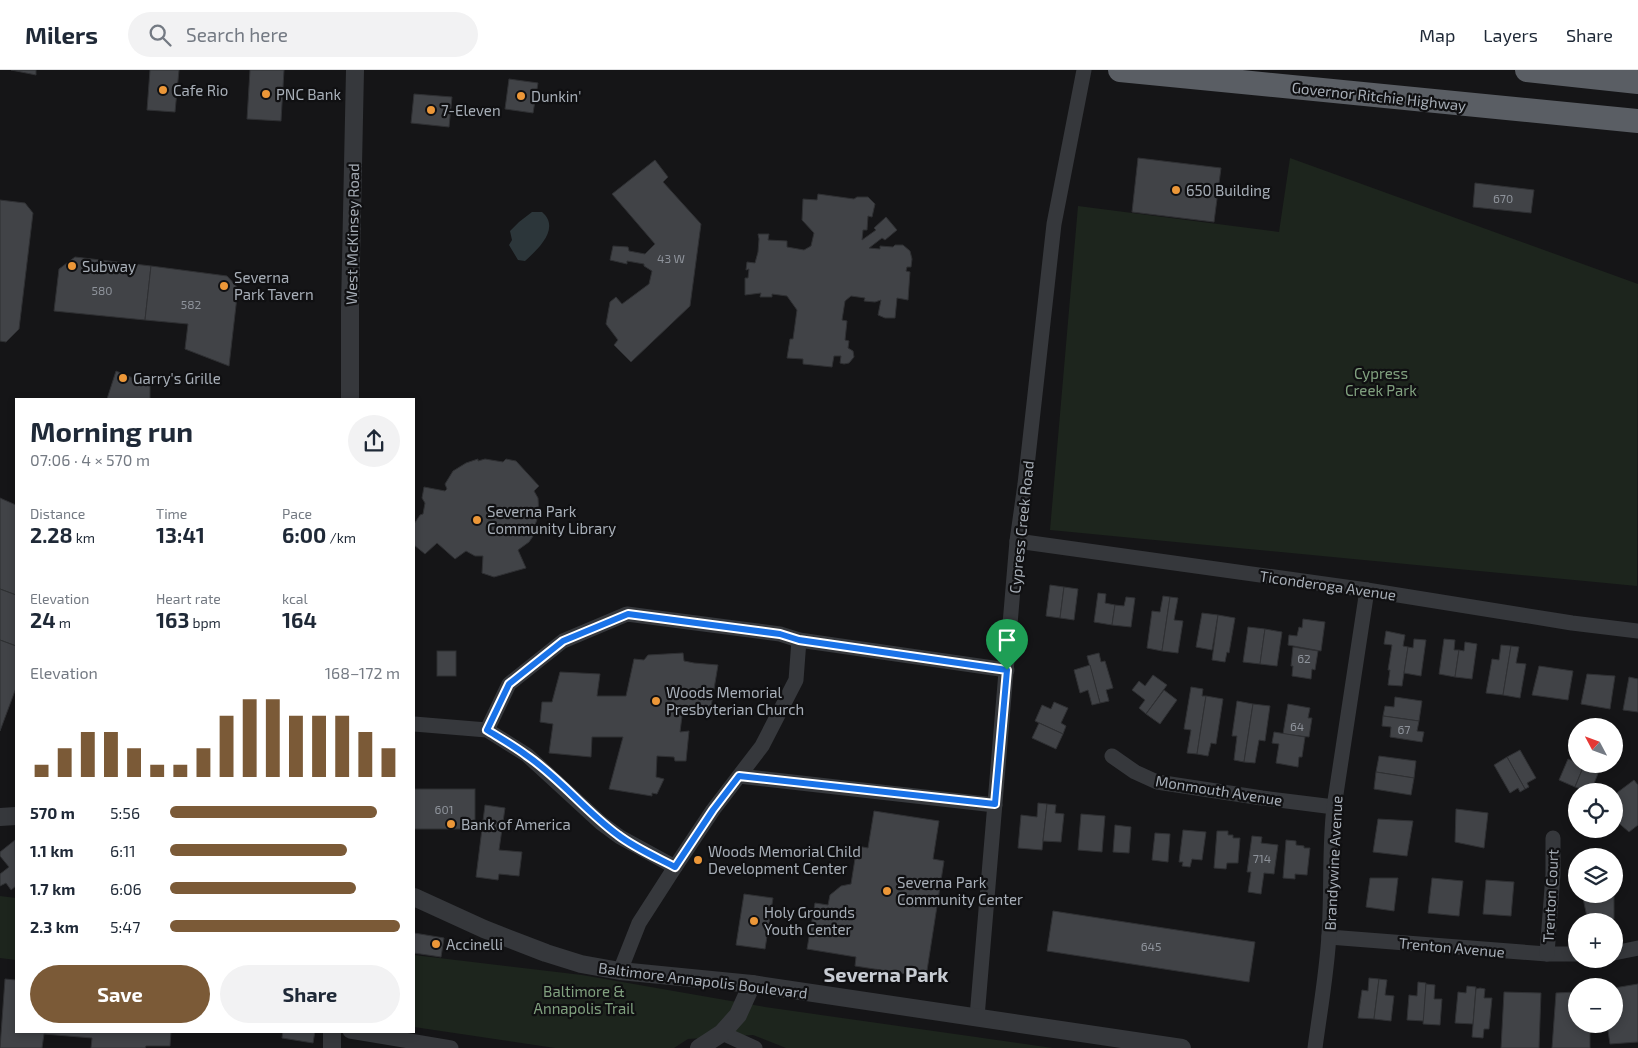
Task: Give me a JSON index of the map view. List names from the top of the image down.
{
  "streets": {
    "highway": ["Governor Ritchie Highway"],
    "street": [
      "West McKinsey Road",
      "Cypress Creek Road",
      "Ticonderoga Avenue",
      "Monmouth Avenue",
      "Brandywine Avenue",
      "Trenton Court",
      "Trenton Avenue",
      "Baltimore Annapolis Boulevard"
    ]
  },
  "crossings": [
    ["Cypress Creek Road", "Ticonderoga Avenue"],
    ["Cypress Creek Road", "Baltimore Annapolis Boulevard"],
    ["Ticonderoga Avenue", "Brandywine Avenue"],
    ["Monmouth Avenue", "Brandywine Avenue"],
    ["Brandywine Avenue", "Trenton Avenue"],
    ["Trenton Court", "Trenton Avenue"]
  ],
  "districts": ["Severna Park"],
  "parks": ["Cypress Creek Park", "Baltimore & Annapolis Trail"],
  "places": [
    "Cafe Rio",
    "PNC Bank",
    "Dunkin'",
    "7-Eleven",
    "650 Building",
    "Subway",
    "Severna Park Tavern",
    "Garry's Grille",
    "Severna Park Community Library",
    "Woods Memorial Presbyterian Church",
    "Bank of America",
    "Woods Memorial Child Development Center",
    "Severna Park Community Center",
    "Holy Grounds Youth Center",
    "Accinelli"
  ],
  "house_numbers": [
    "670",
    "43 W",
    "580",
    "582",
    "62",
    "64",
    "67",
    "601",
    "714",
    "645"
  ],
  "north": "top left",
  "page": {
    "header": "Milers",
    "search": "Search here",
    "nav": ["Map", "Layers", "Share"],
    "heading": ["Morning run", "07:06 · 4 × 570 m"],
    "stats": [
      ["Distance", "2.28 km"],
      ["Time", "13:41"],
      ["Pace", "6:00 /km"],
      ["Elevation", "24 m"],
      ["Heart rate", "163 bpm"],
      ["kcal", "164"]
    ],
    "chart": ["Elevation", "168–172 m"],
    "map_buttons": ["+", "−"],
    "list": [
      {
        "name": "570 m",
        "note": "5:56"
      },
      {
        "name": "1.1 km",
        "note": "6:11"
      },
      {
        "name": "1.7 km",
        "note": "6:06"
      },
      {
        "name": "2.3 km",
        "note": "5:47"
      }
    ],
    "buttons": ["Save", "Share"]
  }
}
